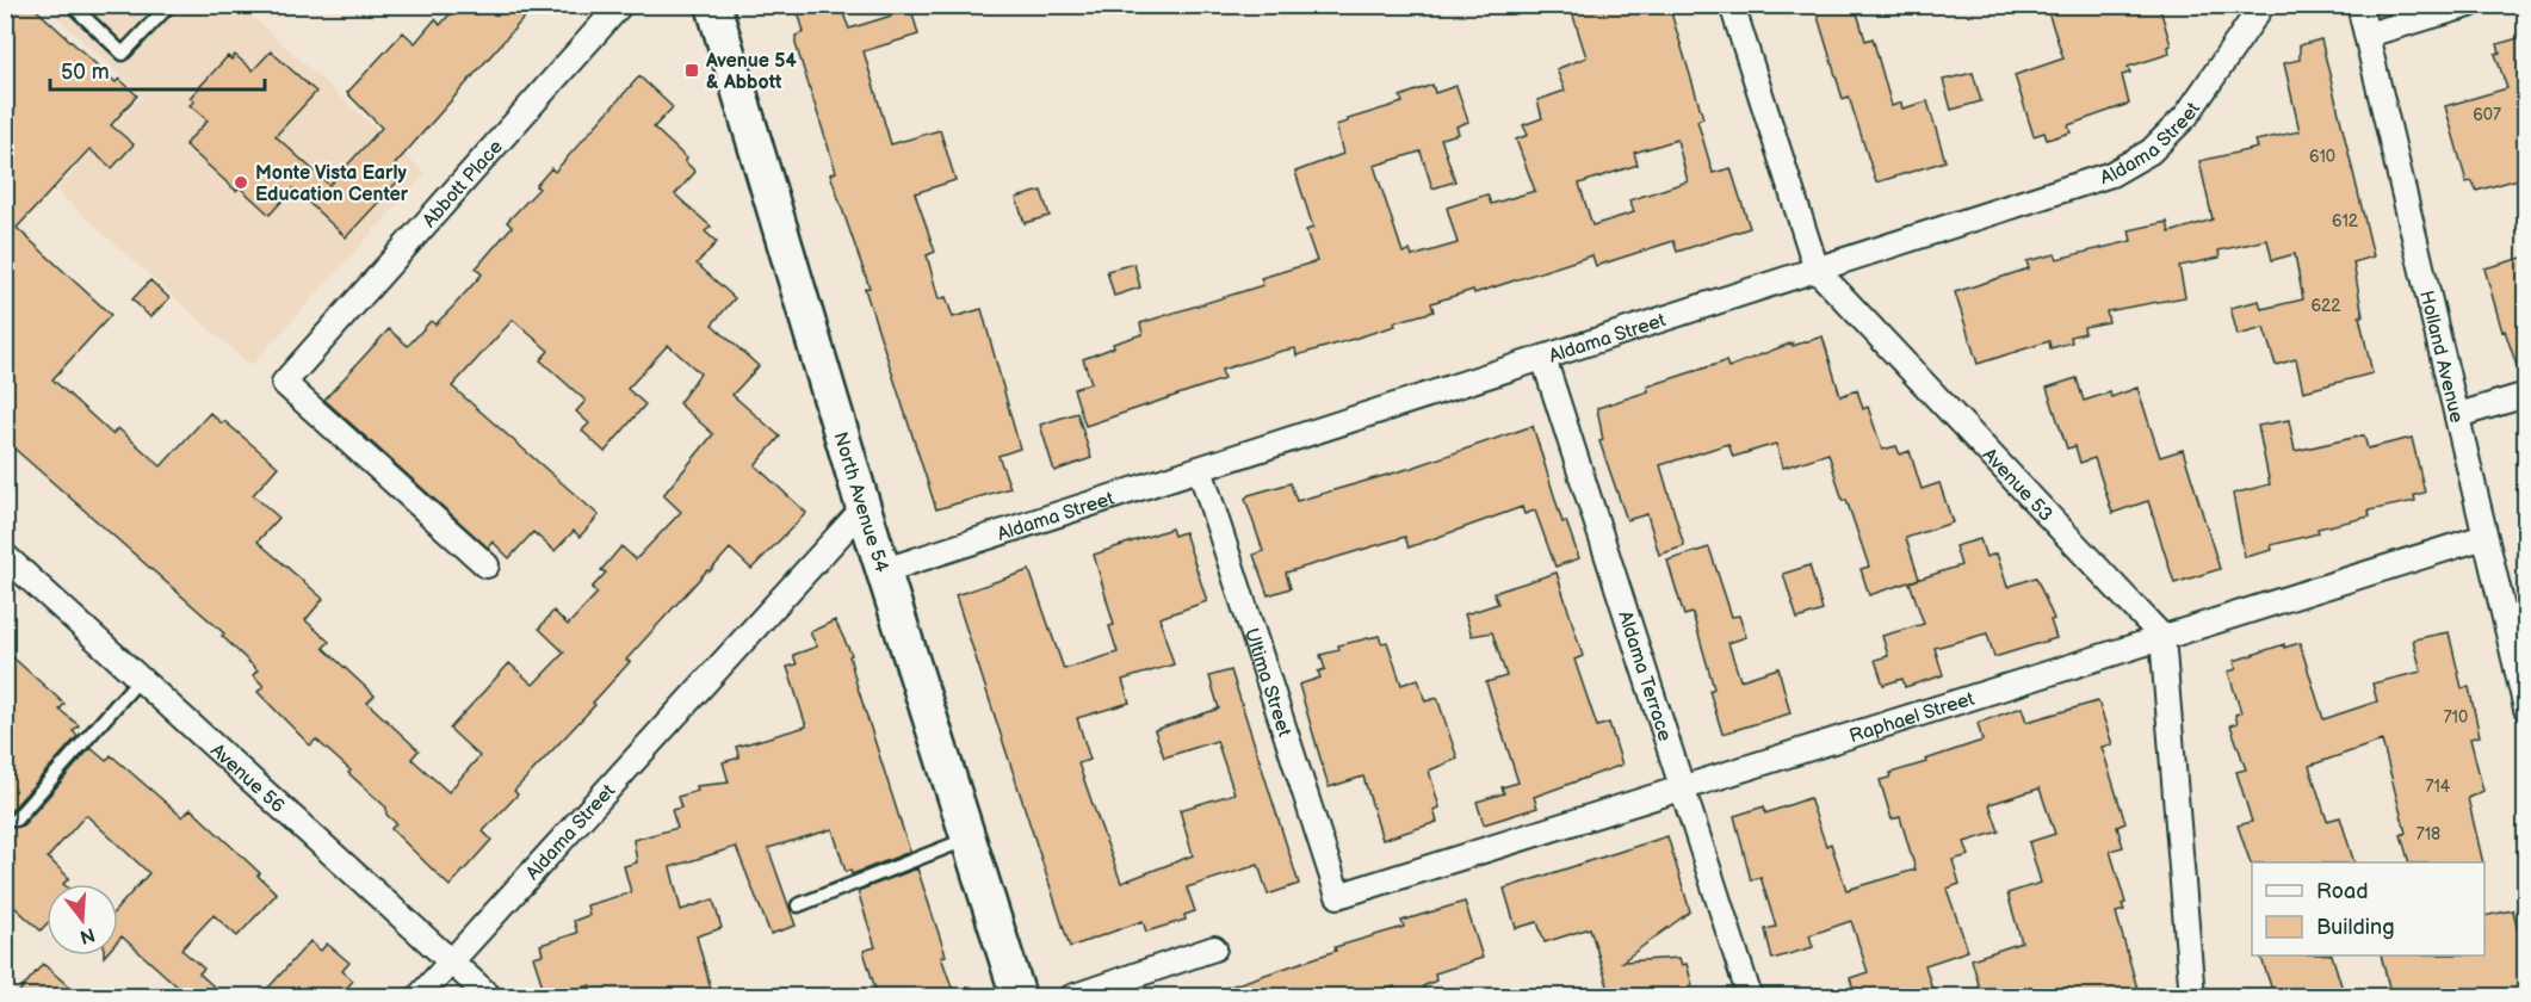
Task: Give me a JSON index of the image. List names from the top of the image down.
{
  "streets": {
    "street": [
      "Aldama Street",
      "Abbott Place",
      "Holland Avenue",
      "Avenue 53",
      "North Avenue 54",
      "Aldama Terrace",
      "Ultima Street",
      "Raphael Street",
      "Avenue 56"
    ]
  },
  "crossings": [
    ["Aldama Street", "Avenue 53"],
    ["Aldama Street", "North Avenue 54"],
    ["Aldama Street", "Aldama Terrace"],
    ["Aldama Street", "Ultima Street"],
    ["Aldama Street", "Avenue 56"],
    ["Holland Avenue", "Raphael Street"],
    ["Avenue 53", "Raphael Street"],
    ["Aldama Terrace", "Raphael Street"],
    ["Ultima Street", "Raphael Street"]
  ],
  "places": {
    "transit": ["Avenue 54 & Abbott"],
    "other": ["Monte Vista Early Education Center"]
  },
  "house_numbers": [
    "607",
    "610",
    "612",
    "622",
    "710",
    "714",
    "718"
  ],
  "legend": ["Road", "Building"],
  "scale_bar": "50 m",
  "north": "bottom"
}
